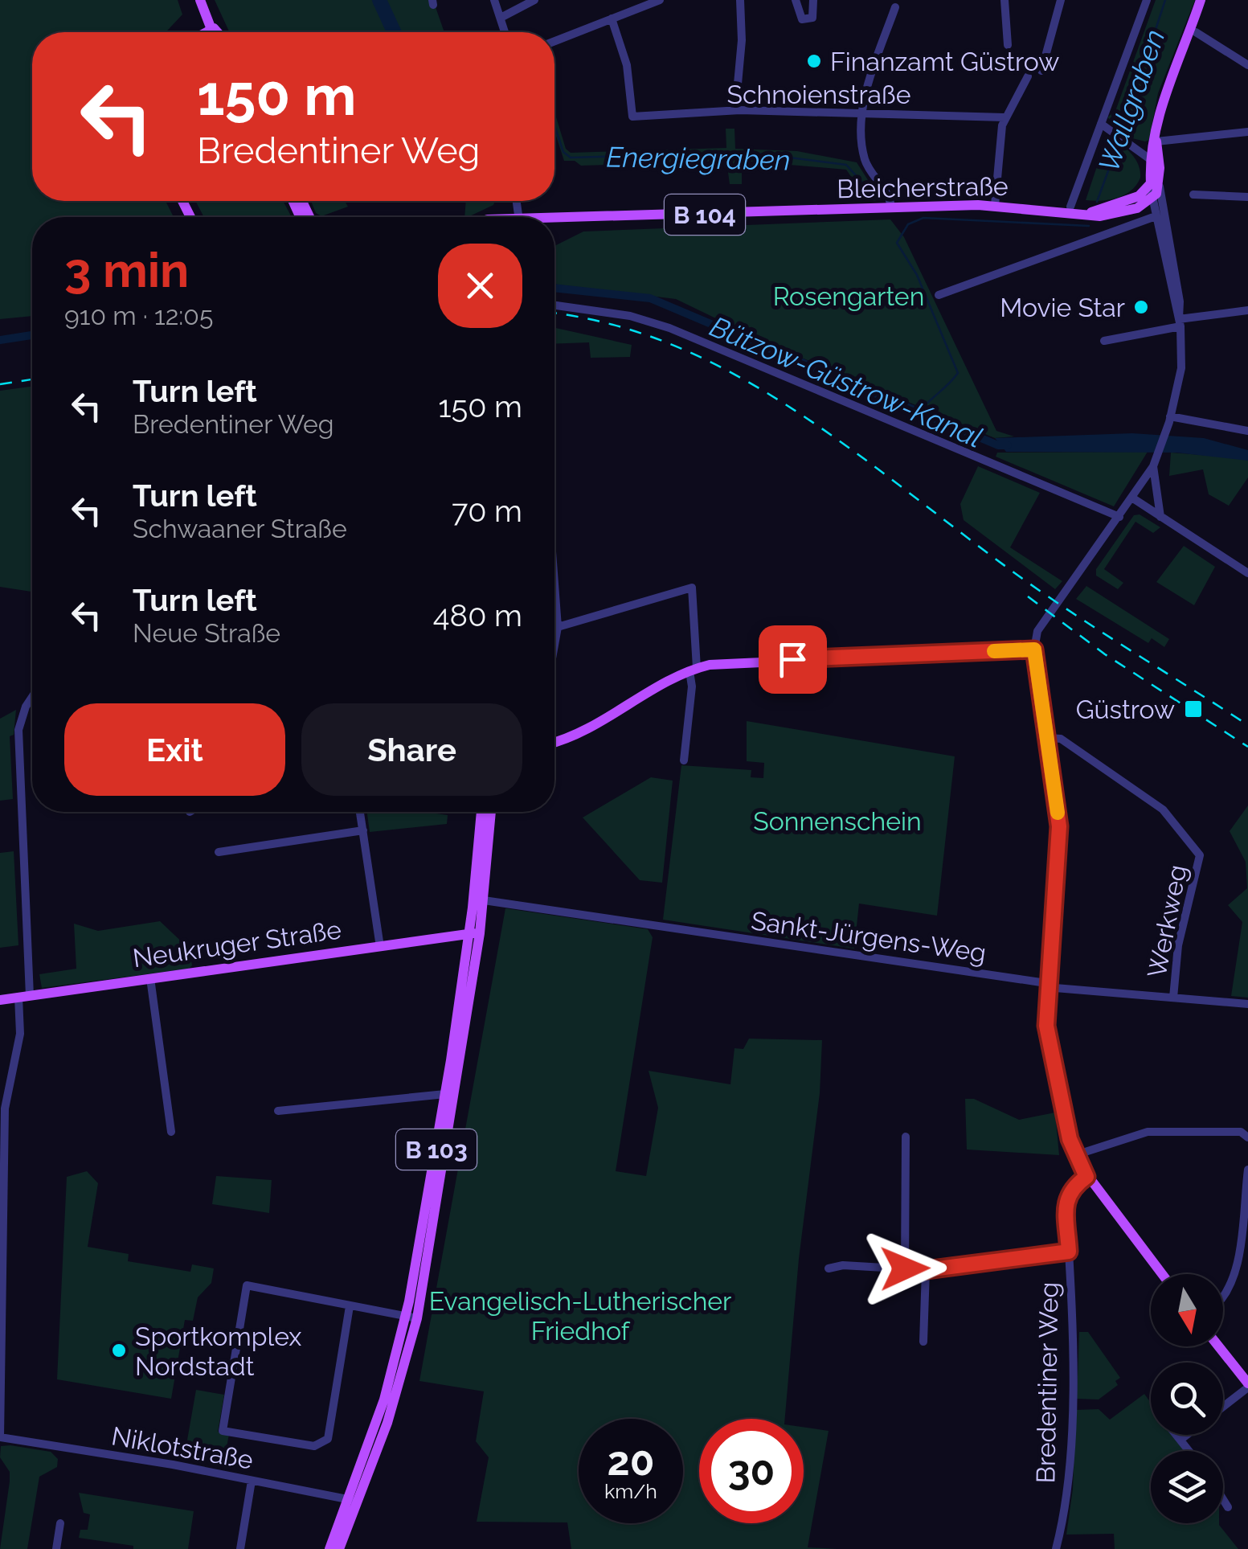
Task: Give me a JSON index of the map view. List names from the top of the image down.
{
  "streets": {
    "main road": [
      "Bleicherstraße",
      "B 104",
      "Neukruger Straße",
      "B 103"
    ],
    "street": [
      "Schnoienstraße",
      "Werkweg",
      "Sankt-Jürgens-Weg",
      "Bredentiner Weg",
      "Niklotstraße"
    ]
  },
  "crossings": [
    ["Werkweg", "Sankt-Jürgens-Weg"],
    ["Neukruger Straße", "B 103"],
    ["B 103", "Niklotstraße"]
  ],
  "water": ["Wallgraben", "Energiegraben", "Bützow-Güstrow-Kanal"],
  "parks": ["Rosengarten", "Sonnenschein", "Evangelisch-Lutherischer Friedhof"],
  "places": {
    "other": ["Finanzamt Güstrow", "Movie Star", "Sportkomplex Nordstadt"],
    "transit": ["Güstrow"]
  },
  "north": "bottom",
  "page": {
    "turn": ["150 m", "Bredentiner Weg"],
    "heading": ["3 min", "910 m · 12:05"],
    "list": [
      {
        "name": "Turn left",
        "note": "Bredentiner Weg",
        "value": "150 m"
      },
      {
        "name": "Turn left",
        "note": "Schwaaner Straße",
        "value": "70 m"
      },
      {
        "name": "Turn left",
        "note": "Neue Straße",
        "value": "480 m"
      }
    ],
    "buttons": ["Exit", "Share"],
    "speed": "20 km/h",
    "limit": "30"
  }
}
